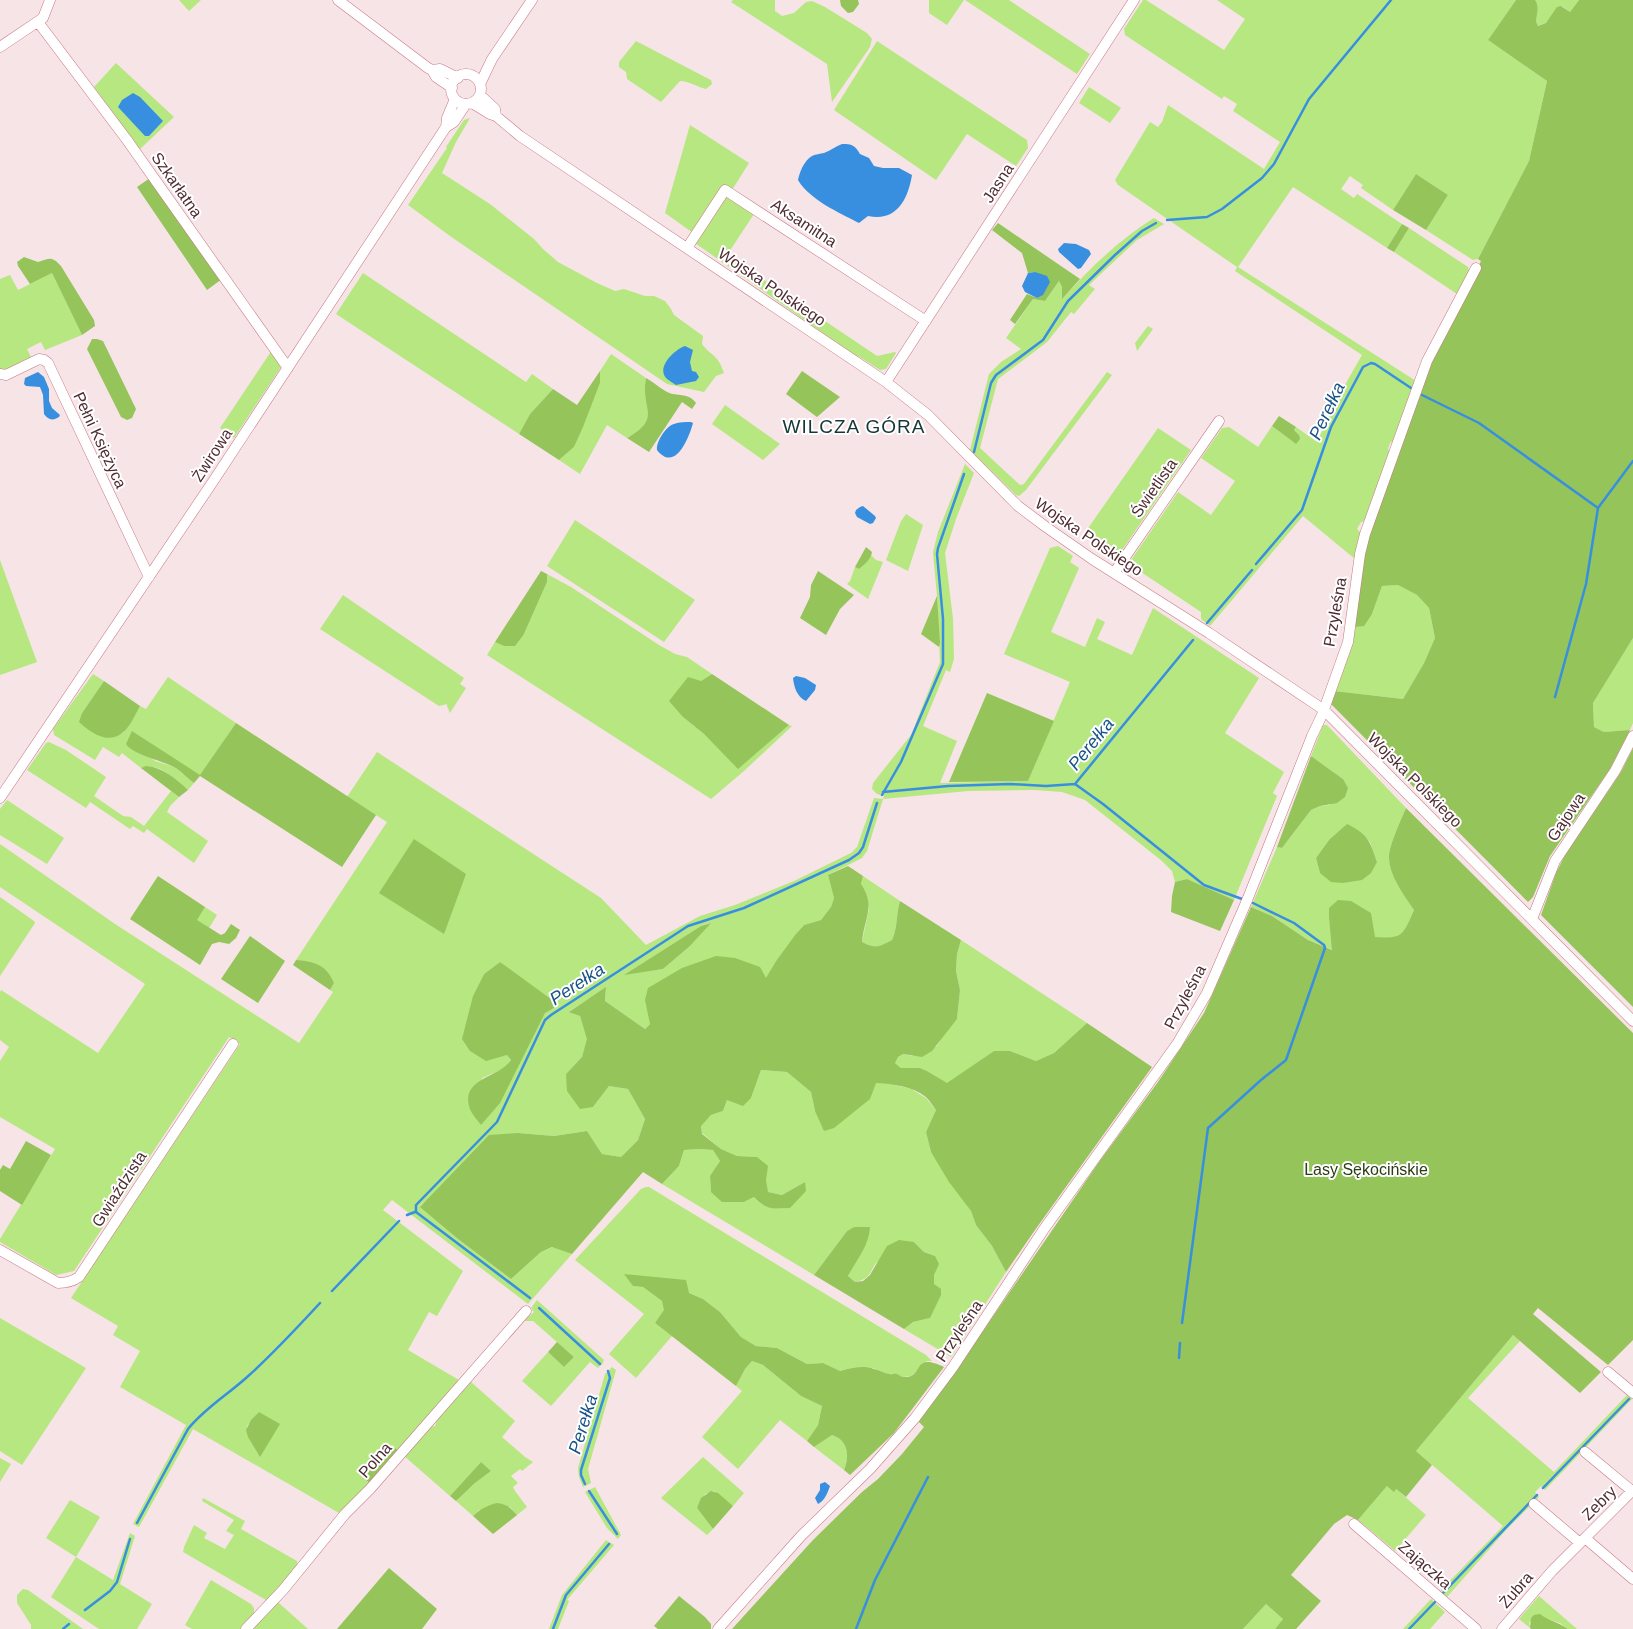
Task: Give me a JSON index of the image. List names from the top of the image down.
{
  "streets": {
    "street": [
      "Jasna",
      "Szkarłatna",
      "Aksamitna",
      "Wojska Polskiego",
      "Pełni Księżyca",
      "Żwirowa",
      "Świetlista",
      "Przyleśna",
      "Gajowa",
      "Gwiaździsta",
      "Polna",
      "Zebry",
      "Zajączka",
      "Żubra"
    ]
  },
  "crossings": [
    ["Jasna", "Aksamitna"],
    ["Jasna", "Wojska Polskiego"],
    ["Szkarłatna", "Żwirowa"],
    ["Aksamitna", "Wojska Polskiego"],
    ["Wojska Polskiego", "Żwirowa"],
    ["Wojska Polskiego", "Świetlista"],
    ["Wojska Polskiego", "Przyleśna"],
    ["Wojska Polskiego", "Gajowa"],
    ["Pełni Księżyca", "Żwirowa"],
    ["Zebry", "Żubra"]
  ],
  "districts": ["WILCZA GÓRA"],
  "water": ["Perełka"],
  "parks": ["Lasy Sękocińskie"]
}
